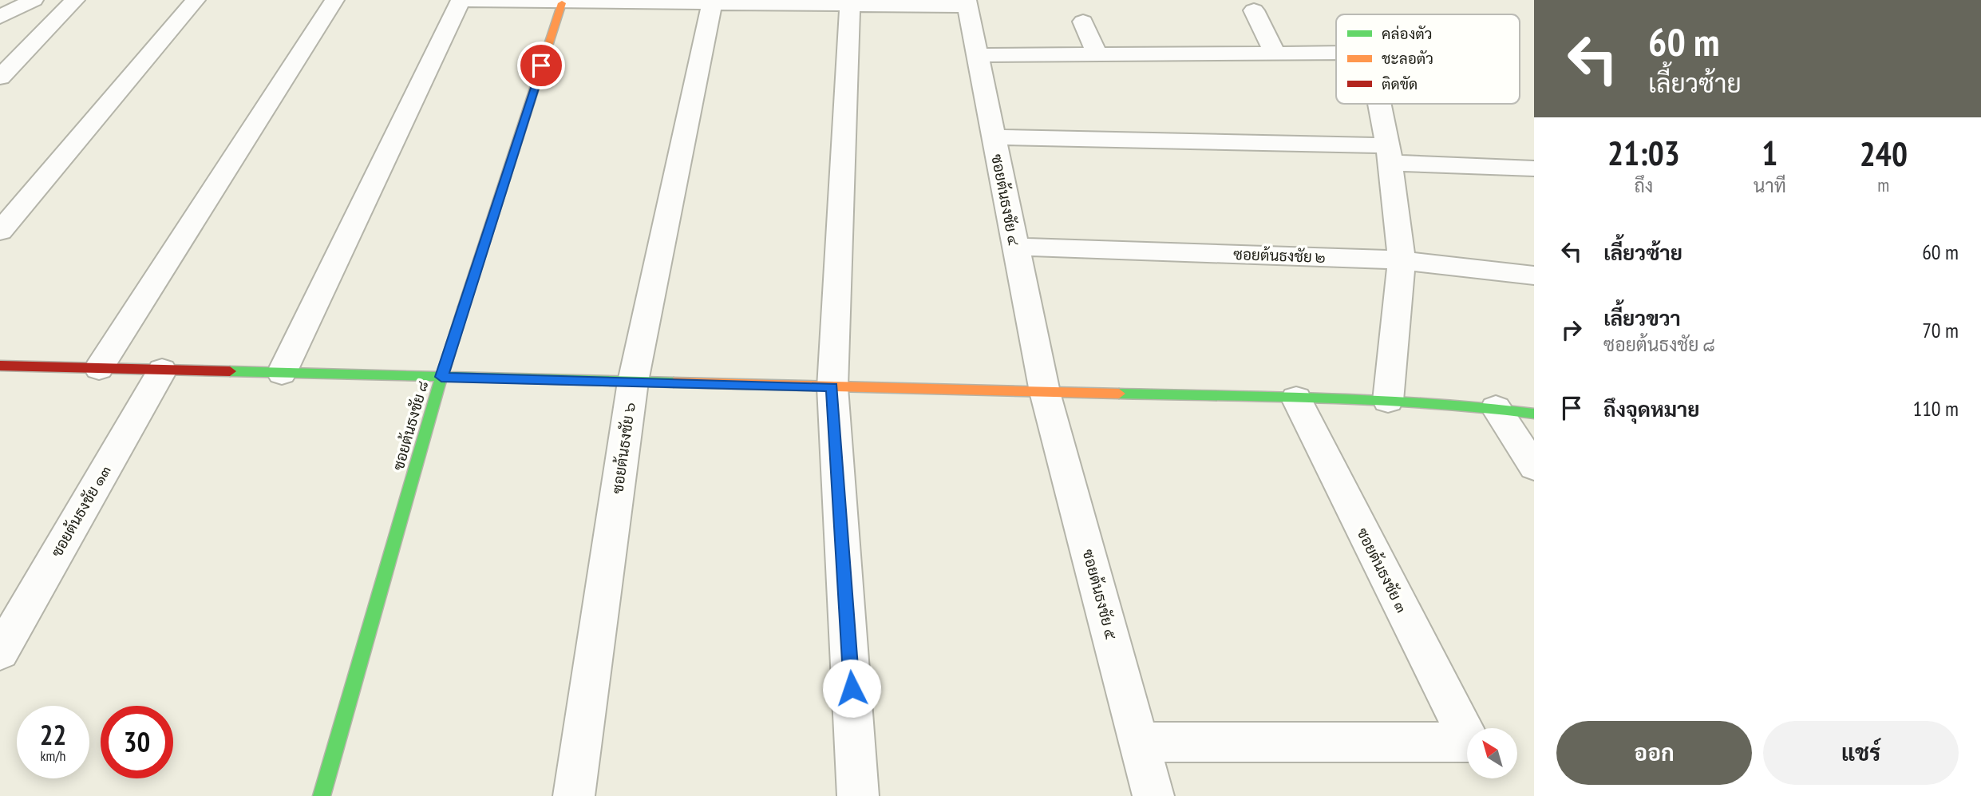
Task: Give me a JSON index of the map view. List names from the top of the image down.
{
  "streets": {
    "street": [
      "ซอยต้นธงชัย ๔",
      "ซอยต้นธงชัย ๒",
      "ซอยต้นธงชัย ๘",
      "ซอยต้นธงชัย ๖",
      "ซอยต้นธงชัย ๑๓",
      "ซอยต้นธงชัย ๓",
      "ซอยต้นธงชัย ๕"
    ]
  },
  "crossings": [
    ["ซอยต้นธงชัย ๔", "ซอยต้นธงชัย ๒"],
    ["ซอยต้นธงชัย ๔", "ซอยต้นธงชัย ๕"],
    ["ซอยต้นธงชัย ๓", "ซอยต้นธงชัย ๕"]
  ],
  "legend": ["คล่องตัว", "ชะลอตัว", "ติดขัด"],
  "north": "top left",
  "page": {
    "turn": ["60 m", "เลี้ยวซ้าย"],
    "eta": [
      "21:03",
      "ถึง",
      "1",
      "นาที",
      "240",
      "m"
    ],
    "list": [
      {
        "name": "เลี้ยวซ้าย",
        "value": "60 m"
      },
      {
        "name": "เลี้ยวขวา",
        "note": "ซอยต้นธงชัย ๘",
        "value": "70 m"
      },
      {
        "name": "ถึงจุดหมาย",
        "value": "110 m"
      }
    ],
    "speed": "22 km/h",
    "limit": "30",
    "buttons": ["ออก", "แชร์"]
  }
}
